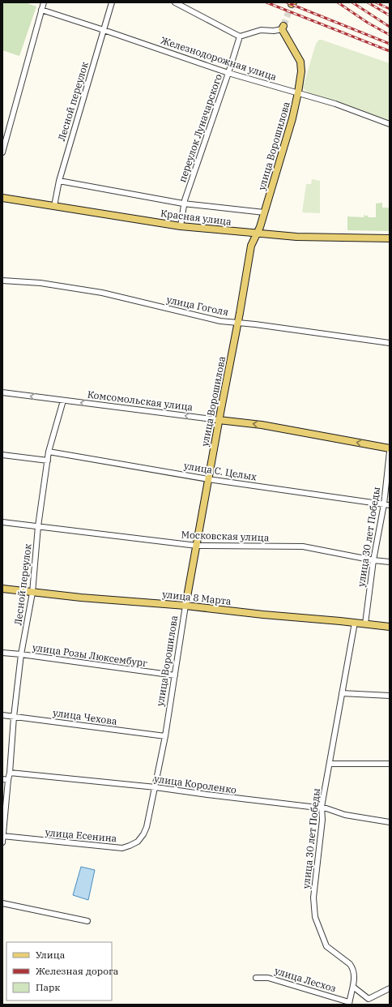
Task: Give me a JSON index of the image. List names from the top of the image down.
{
  "streets": {
    "main road": [
      "улица Ворошилова",
      "Красная улица",
      "Комсомольская улица",
      "улица 8 Марта"
    ],
    "street": [
      "Железнодорожная улица",
      "Лесной переулок",
      "переулок Луначарского",
      "улица Гоголя",
      "улица С. Целых",
      "Московская улица",
      "улица 30 лет Победы",
      "улица Розы Люксембург",
      "улица Чехова",
      "улица Короленко",
      "улица Есенина",
      "улица Лесхоз"
    ]
  },
  "crossings": [
    ["Железнодорожная улица", "Лесной переулок"],
    ["Железнодорожная улица", "переулок Луначарского"],
    ["Железнодорожная улица", "улица Ворошилова"],
    ["Лесной переулок", "Красная улица"],
    ["Лесной переулок", "Комсомольская улица"],
    ["Лесной переулок", "улица С. Целых"],
    ["Лесной переулок", "Московская улица"],
    ["Лесной переулок", "улица 8 Марта"],
    ["Лесной переулок", "улица Розы Люксембург"],
    ["Лесной переулок", "улица Чехова"],
    ["Лесной переулок", "улица Короленко"],
    ["переулок Луначарского", "Красная улица"],
    ["улица Ворошилова", "Красная улица"],
    ["улица Ворошилова", "улица Гоголя"],
    ["улица Ворошилова", "Комсомольская улица"],
    ["улица Ворошилова", "улица С. Целых"],
    ["улица Ворошилова", "Московская улица"],
    ["улица Ворошилова", "улица 8 Марта"],
    ["улица Ворошилова", "улица Розы Люксембург"],
    ["улица Ворошилова", "улица Чехова"],
    ["улица Ворошилова", "улица Короленко"],
    ["улица Ворошилова", "улица Есенина"],
    ["улица С. Целых", "улица 30 лет Победы"],
    ["Московская улица", "улица 30 лет Победы"],
    ["улица 30 лет Победы", "улица 8 Марта"],
    ["улица 30 лет Победы", "улица Короленко"],
    ["улица 30 лет Победы", "улица Лесхоз"],
    ["улица Короленко", "улица Есенина"]
  ],
  "one_way": ["Комсомольская улица"],
  "legend": ["Улица", "Железная дорога", "Парк"]
}
